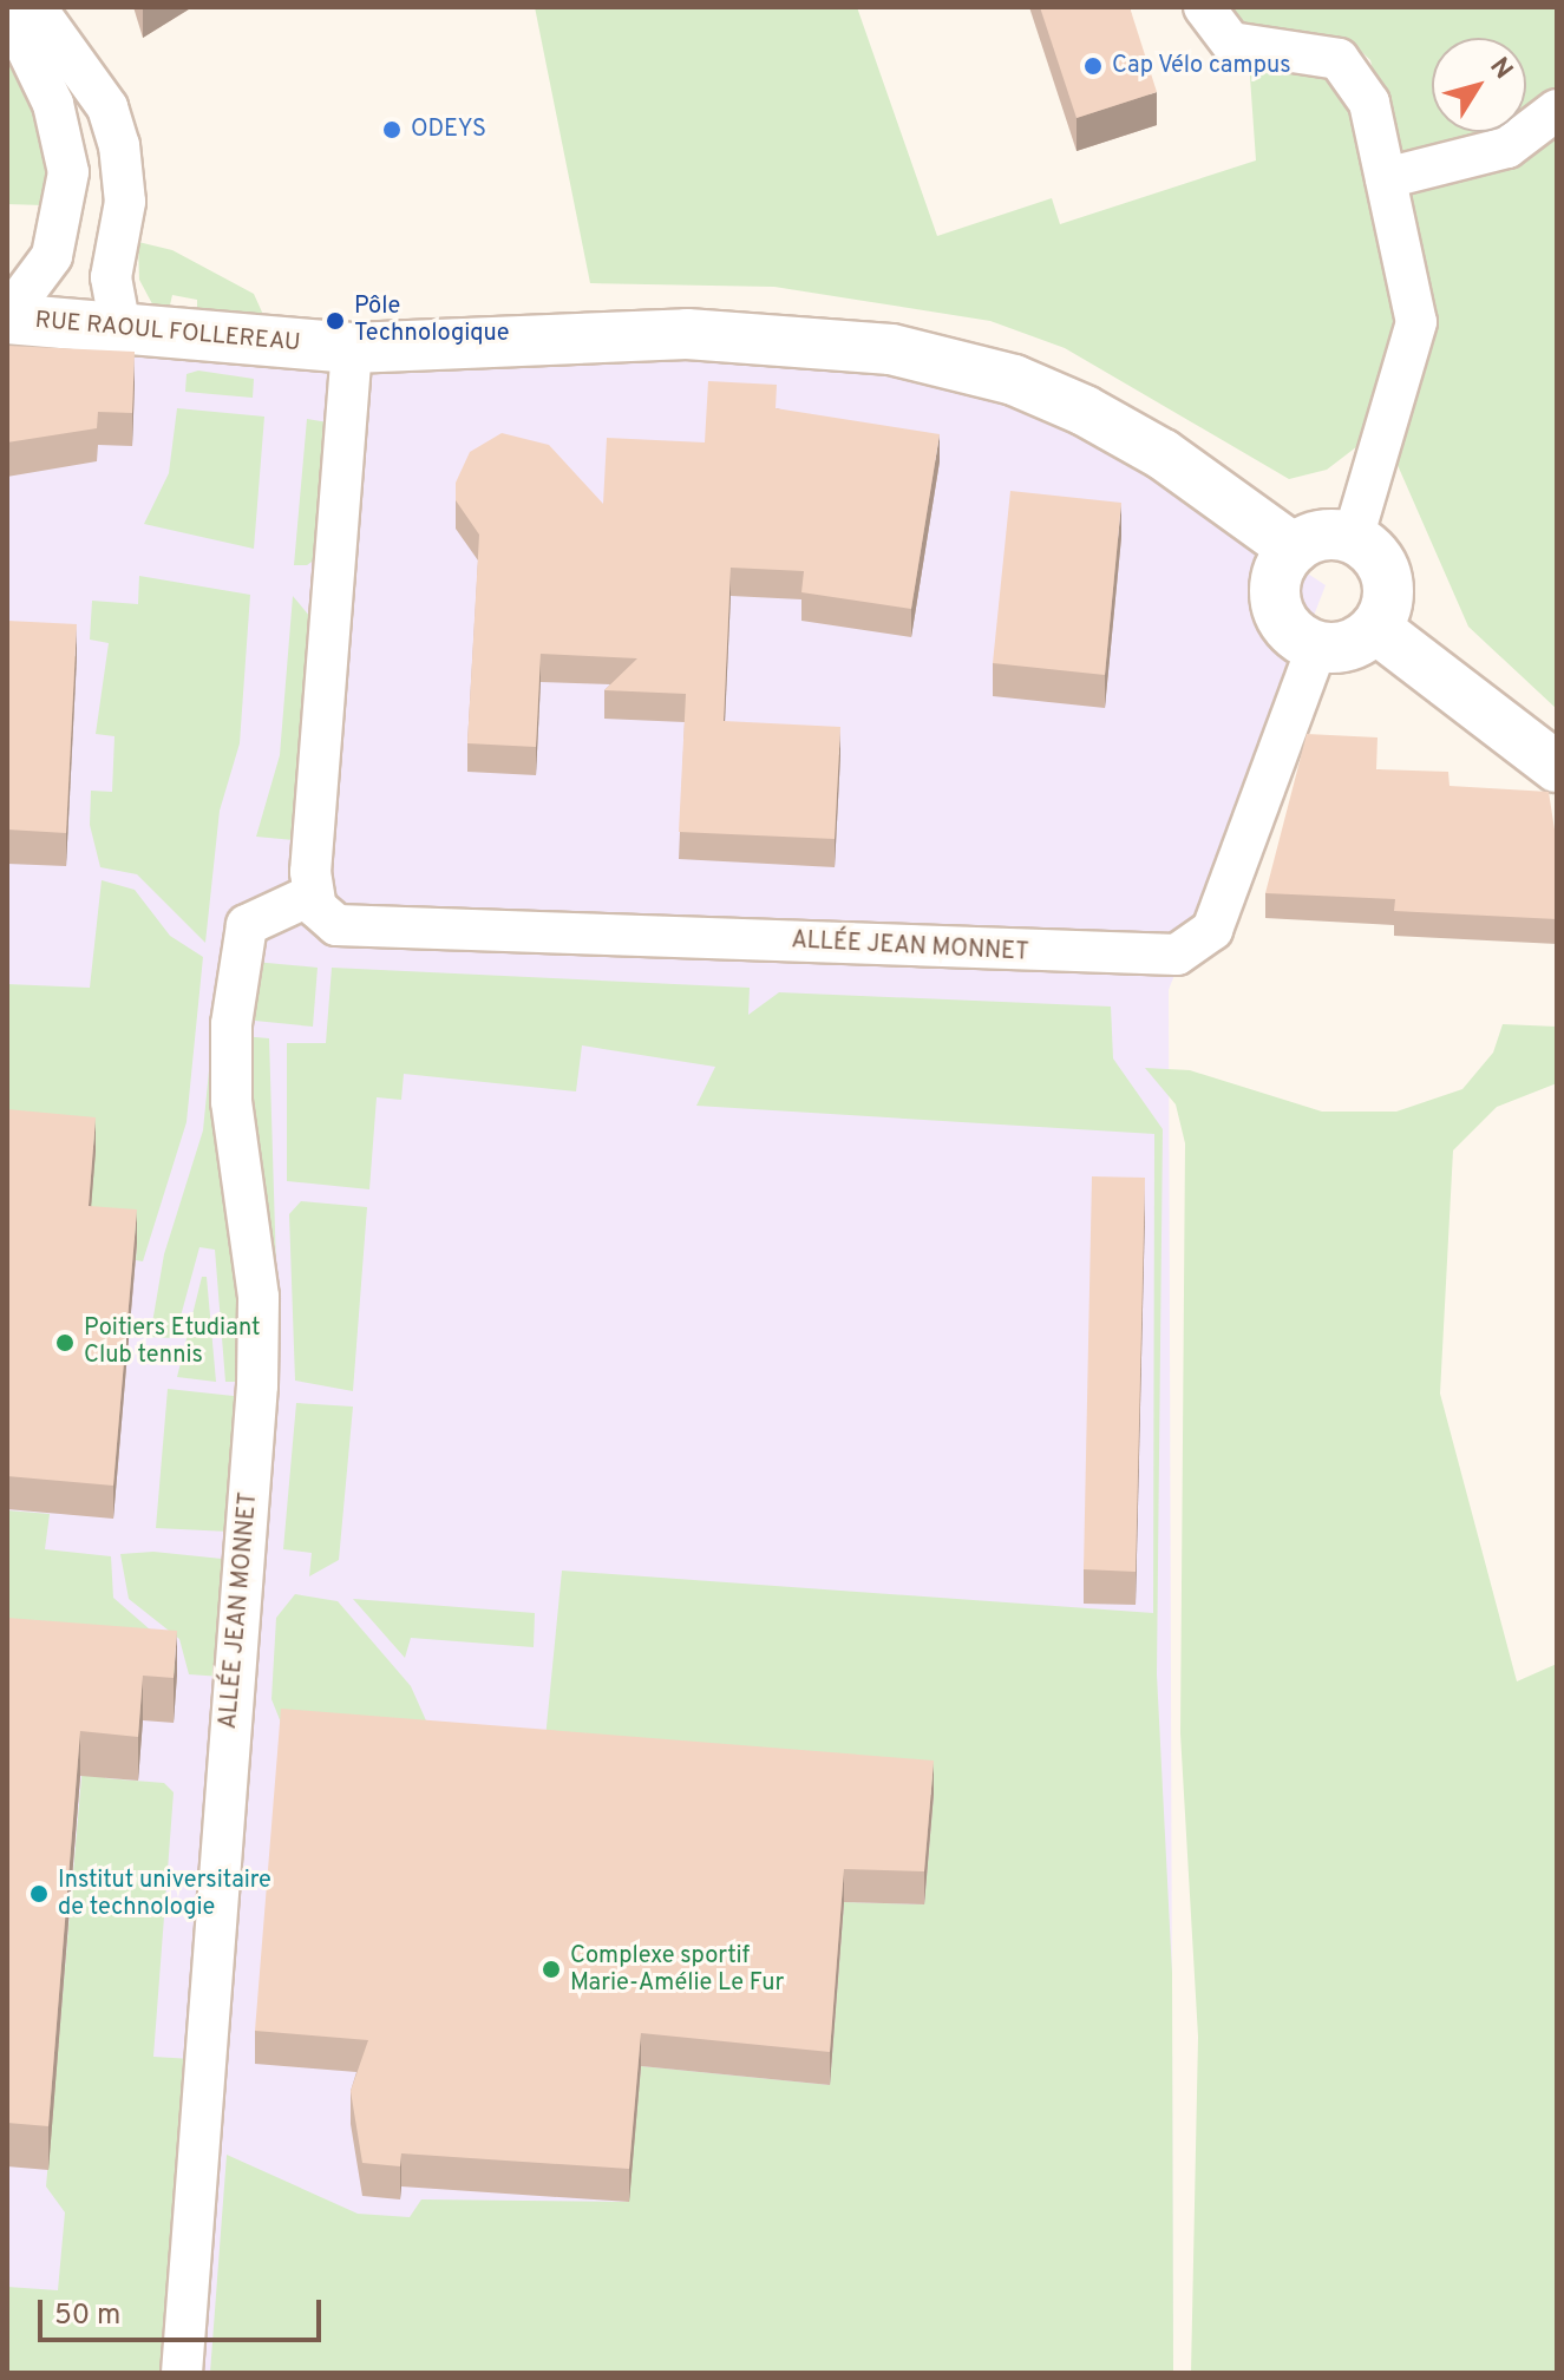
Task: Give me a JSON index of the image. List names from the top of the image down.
{
  "streets": {
    "street": ["RUE RAOUL FOLLEREAU", "ALLÉE JEAN MONNET"]
  },
  "crossings": [
    ["RUE RAOUL FOLLEREAU", "ALLÉE JEAN MONNET"]
  ],
  "places": [
    "Cap Vélo campus",
    "ODEYS",
    "Pôle Technologique",
    "Poitiers Etudiant Club tennis",
    "Institut universitaire de technologie",
    "Complexe sportif Marie-Amélie Le Fur"
  ],
  "scale_bar": "50 m",
  "north": "top right"
}
